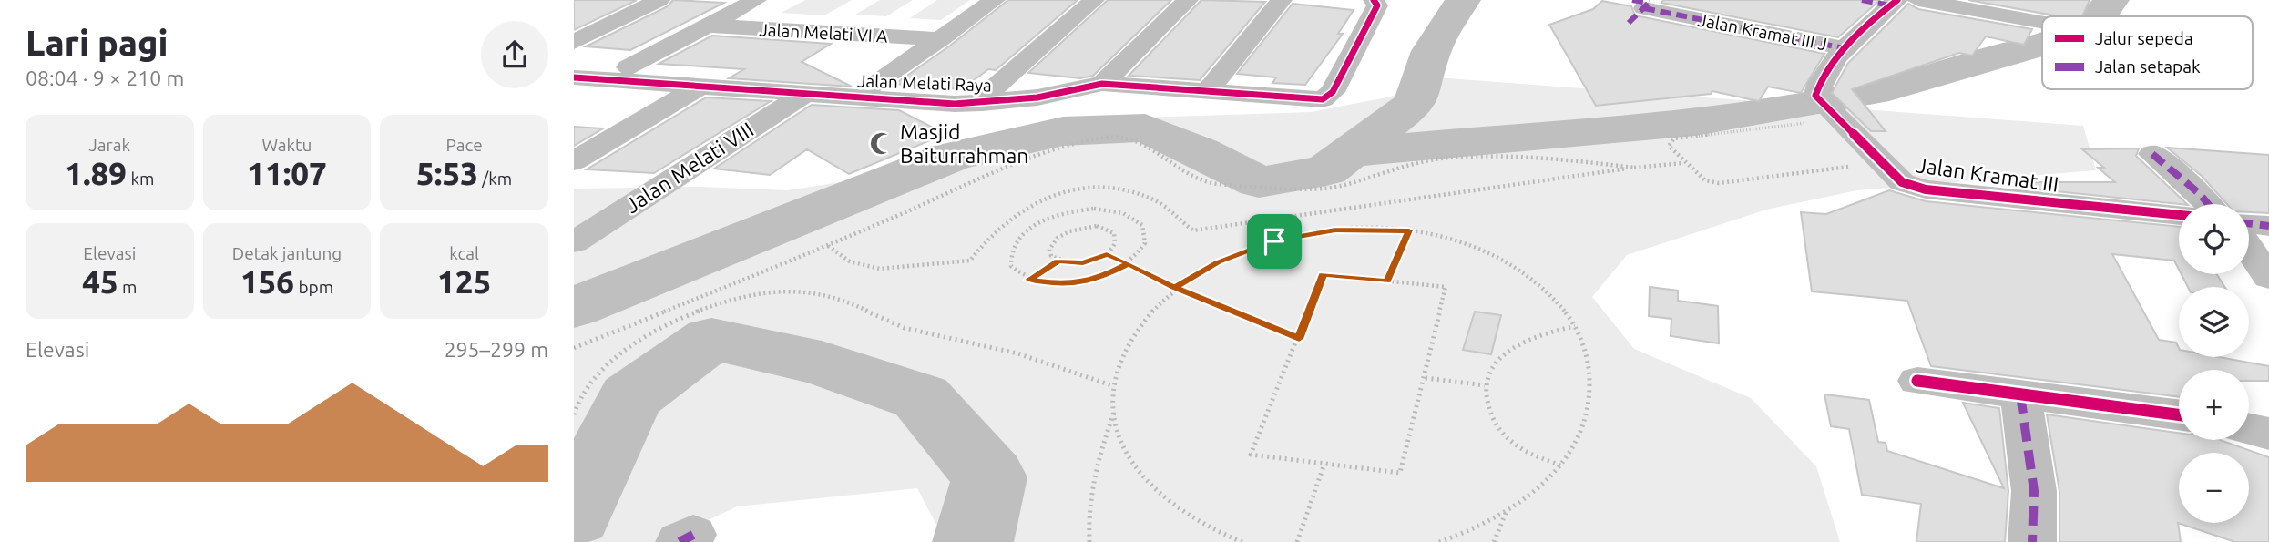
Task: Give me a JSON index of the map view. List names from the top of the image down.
{
  "streets": {
    "street": [
      "Jalan Kramat III J",
      "Jalan Melati VI A",
      "Jalan Melati Raya",
      "Jalan Melati VIII",
      "Jalan Kramat III"
    ]
  },
  "crossings": [
    ["Jalan Melati Raya", "Jalan Melati VIII"]
  ],
  "places": {
    "mosque": ["Masjid Baiturrahman"]
  },
  "legend": ["Jalur sepeda", "Jalan setapak"],
  "page": {
    "heading": ["Lari pagi", "08:04 · 9 × 210 m"],
    "stats": [
      ["Jarak", "1.89 km"],
      ["Waktu", "11:07"],
      ["Pace", "5:53 /km"],
      ["Elevasi", "45 m"],
      ["Detak jantung", "156 bpm"],
      ["kcal", "125"]
    ],
    "map_buttons": ["+", "−"],
    "chart": ["Elevasi", "295–299 m"]
  }
}
